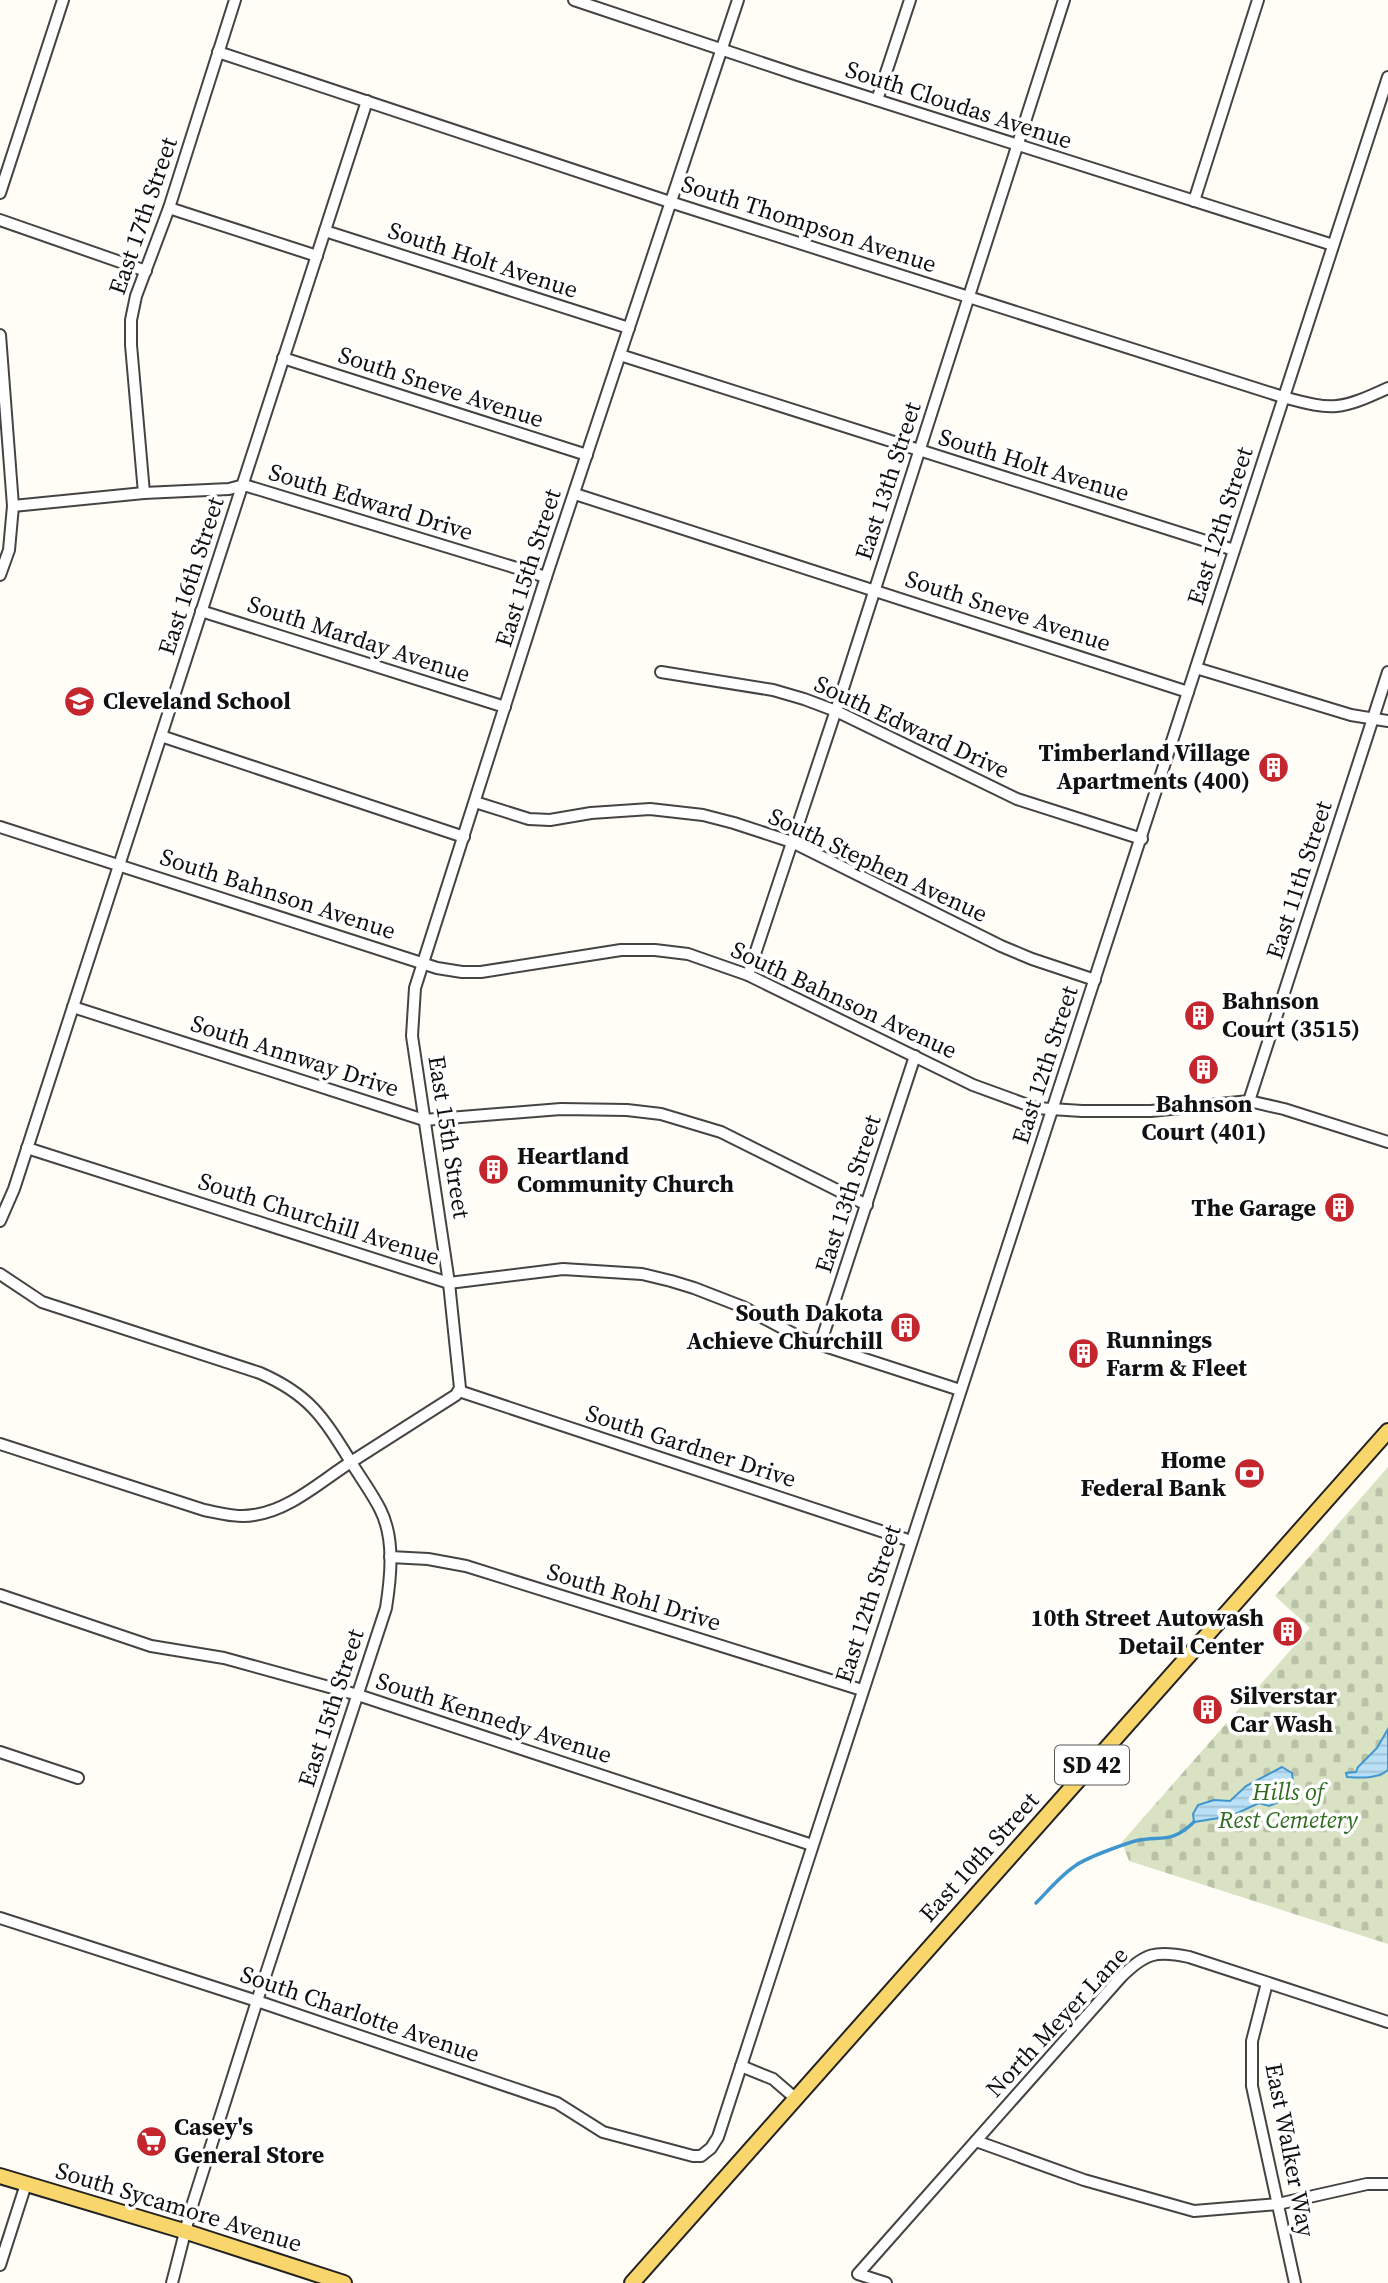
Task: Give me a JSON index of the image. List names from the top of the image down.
{
  "streets": {
    "main road": ["SD 42", "East 10th Street", "South Sycamore Avenue"],
    "street": [
      "South Cloudas Avenue",
      "East 17th Street",
      "South Thompson Avenue",
      "South Holt Avenue",
      "South Sneve Avenue",
      "East 13th Street",
      "South Edward Drive",
      "East 12th Street",
      "East 15th Street",
      "East 16th Street",
      "South Marday Avenue",
      "South Stephen Avenue",
      "East 11th Street",
      "South Bahnson Avenue",
      "South Annway Drive",
      "South Churchill Avenue",
      "South Gardner Drive",
      "South Rohl Drive",
      "South Kennedy Avenue",
      "South Charlotte Avenue",
      "North Meyer Lane",
      "East Walker Way"
    ]
  },
  "crossings": [
    ["South Cloudas Avenue", "East 13th Street"],
    ["South Cloudas Avenue", "East 12th Street"],
    ["South Cloudas Avenue", "East 15th Street"],
    ["East 17th Street", "South Thompson Avenue"],
    ["East 17th Street", "South Edward Drive"],
    ["South Thompson Avenue", "East 13th Street"],
    ["South Thompson Avenue", "East 12th Street"],
    ["South Thompson Avenue", "East 15th Street"],
    ["South Thompson Avenue", "East 16th Street"],
    ["South Holt Avenue", "East 13th Street"],
    ["South Holt Avenue", "East 12th Street"],
    ["South Holt Avenue", "East 15th Street"],
    ["South Holt Avenue", "East 16th Street"],
    ["South Sneve Avenue", "East 13th Street"],
    ["South Sneve Avenue", "East 12th Street"],
    ["South Sneve Avenue", "East 15th Street"],
    ["South Sneve Avenue", "East 16th Street"],
    ["East 13th Street", "South Edward Drive"],
    ["East 13th Street", "South Stephen Avenue"],
    ["East 13th Street", "South Bahnson Avenue"],
    ["East 13th Street", "South Annway Drive"],
    ["East 13th Street", "South Churchill Avenue"],
    ["South Edward Drive", "East 12th Street"],
    ["South Edward Drive", "East 15th Street"],
    ["South Edward Drive", "East 16th Street"],
    ["East 12th Street", "South Stephen Avenue"],
    ["East 12th Street", "South Bahnson Avenue"],
    ["East 12th Street", "South Churchill Avenue"],
    ["East 12th Street", "South Gardner Drive"],
    ["East 12th Street", "South Rohl Drive"],
    ["East 12th Street", "South Kennedy Avenue"],
    ["East 12th Street", "South Charlotte Avenue"],
    ["East 15th Street", "South Marday Avenue"],
    ["East 15th Street", "South Stephen Avenue"],
    ["East 15th Street", "South Bahnson Avenue"],
    ["East 15th Street", "South Annway Drive"],
    ["East 15th Street", "South Churchill Avenue"],
    ["East 15th Street", "South Gardner Drive"],
    ["East 15th Street", "South Rohl Drive"],
    ["East 15th Street", "South Kennedy Avenue"],
    ["East 15th Street", "South Charlotte Avenue"],
    ["East 15th Street", "South Sycamore Avenue"],
    ["East 16th Street", "South Marday Avenue"],
    ["East 16th Street", "South Bahnson Avenue"],
    ["East 16th Street", "South Annway Drive"],
    ["East 16th Street", "South Churchill Avenue"],
    ["East 11th Street", "South Bahnson Avenue"],
    ["North Meyer Lane", "East Walker Way"]
  ],
  "parks": ["Hills of Rest Cemetery"],
  "places": {
    "school or university": ["Cleveland School"],
    "building": [
      "Timberland Village Apartments (400)",
      "Bahnson Court (3515)",
      "Bahnson Court (401)",
      "Heartland Community Church",
      "The Garage",
      "South Dakota Achieve Churchill",
      "Runnings Farm & Fleet",
      "10th Street Autowash Detail Center",
      "Silverstar Car Wash"
    ],
    "bank": ["Home Federal Bank"],
    "supermarket": ["Casey's General Store"]
  }
}
